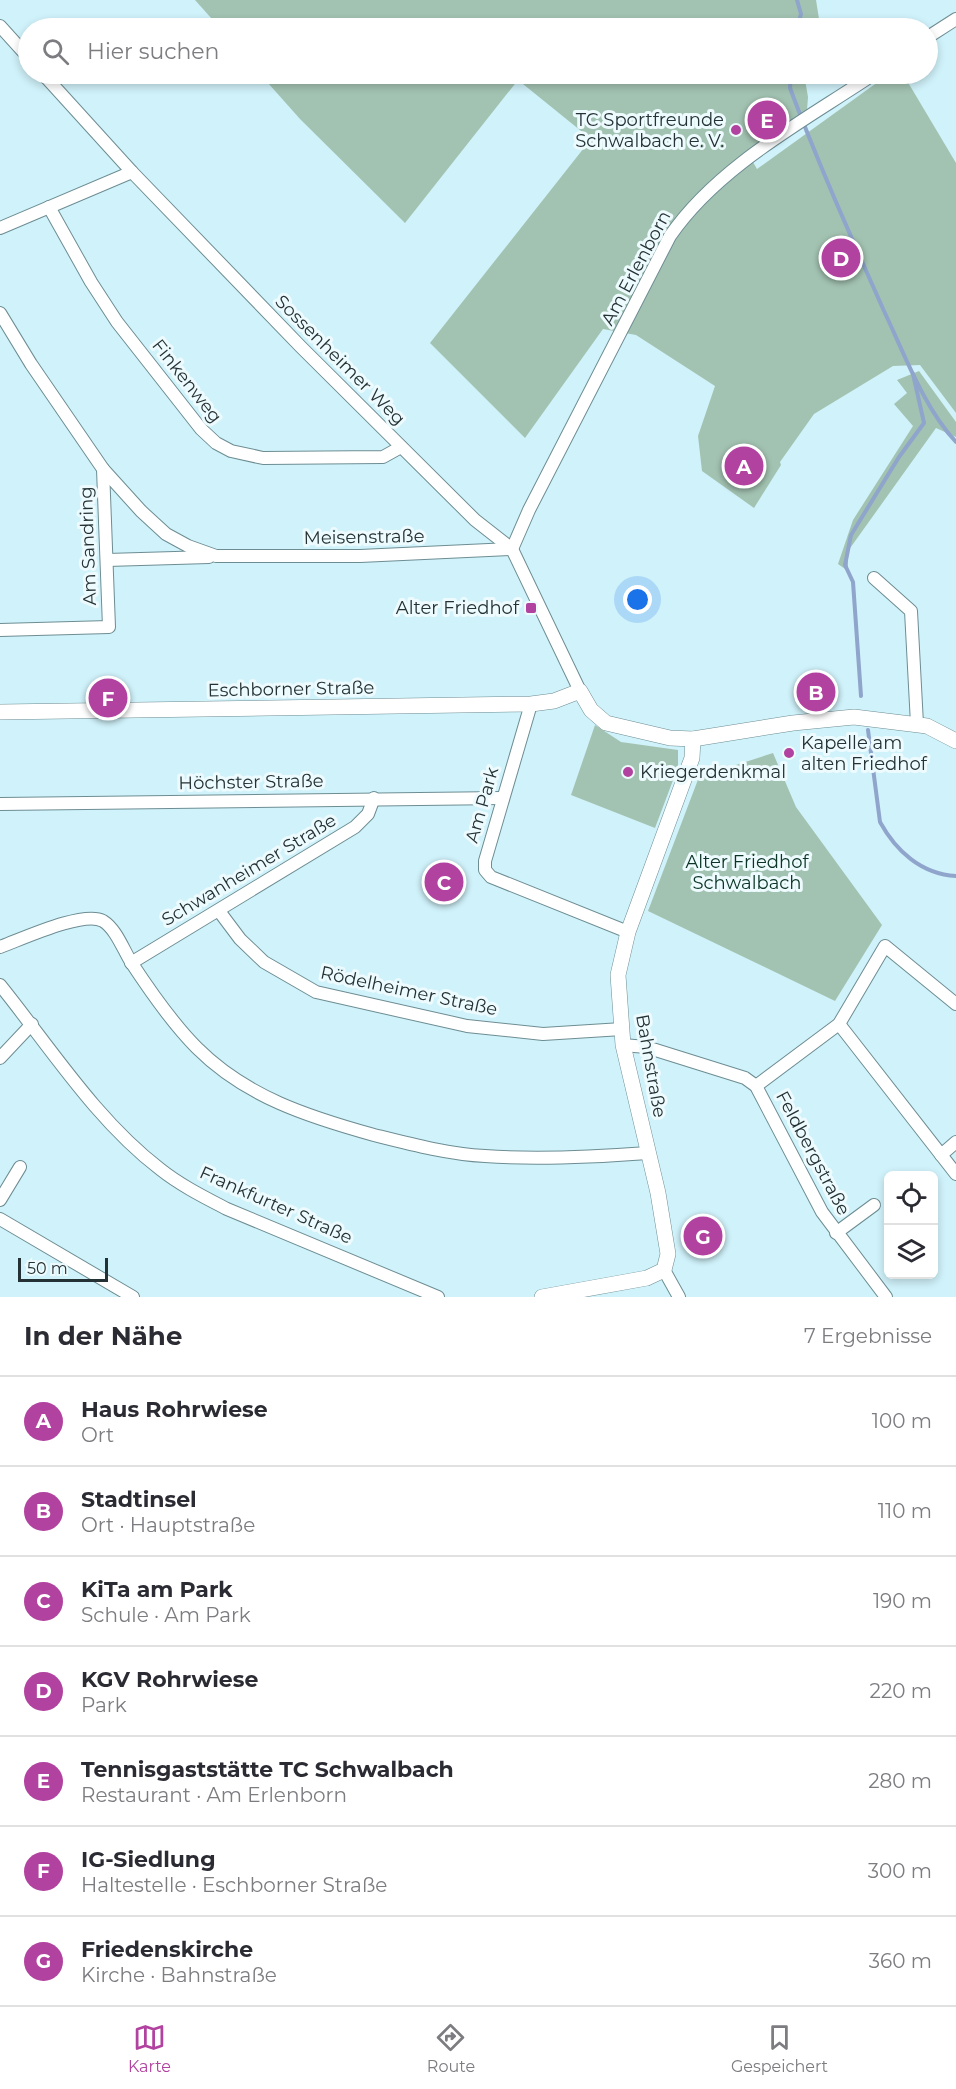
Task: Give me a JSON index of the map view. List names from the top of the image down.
{
  "streets": {
    "street": [
      "Am Erlenborn",
      "Sossenheimer Weg",
      "Finkenweg",
      "Meisenstraße",
      "Am Sandring",
      "Eschborner Straße",
      "Höchster Straße",
      "Am Park",
      "Schwanheimer Straße",
      "Rödelheimer Straße",
      "Bahnstraße",
      "Feldbergstraße",
      "Frankfurter Straße"
    ]
  },
  "crossings": [
    ["Am Erlenborn", "Sossenheimer Weg"],
    ["Am Erlenborn", "Meisenstraße"],
    ["Sossenheimer Weg", "Finkenweg"],
    ["Sossenheimer Weg", "Meisenstraße"],
    ["Sossenheimer Weg", "Eschborner Straße"],
    ["Meisenstraße", "Am Sandring"],
    ["Eschborner Straße", "Am Park"],
    ["Höchster Straße", "Am Park"],
    ["Höchster Straße", "Schwanheimer Straße"],
    ["Am Park", "Bahnstraße"],
    ["Schwanheimer Straße", "Rödelheimer Straße"],
    ["Rödelheimer Straße", "Bahnstraße"],
    ["Rödelheimer Straße", "Feldbergstraße"],
    ["Bahnstraße", "Feldbergstraße"]
  ],
  "parks": ["Alter Friedhof Schwalbach"],
  "places": {
    "other": ["TC Sportfreunde Schwalbach e. V.", "Kapelle am alten Friedhof", "Kriegerdenkmal"],
    "transit": ["Alter Friedhof"]
  },
  "scale_bar": "50 m",
  "page": {
    "search": "Hier suchen",
    "pins": [
      "E",
      "D",
      "A",
      "B",
      "F",
      "C",
      "G"
    ],
    "scale": "50 m",
    "heading": ["In der Nähe", "7 Ergebnisse"],
    "list": [
      {
        "mark": "A",
        "name": "Haus Rohrwiese",
        "note": "Ort",
        "value": "100 m"
      },
      {
        "mark": "B",
        "name": "Stadtinsel",
        "note": "Ort · Hauptstraße",
        "value": "110 m"
      },
      {
        "mark": "C",
        "name": "KiTa am Park",
        "note": "Schule · Am Park",
        "value": "190 m"
      },
      {
        "mark": "D",
        "name": "KGV Rohrwiese",
        "note": "Park",
        "value": "220 m"
      },
      {
        "mark": "E",
        "name": "Tennisgaststätte TC Schwalbach",
        "note": "Restaurant · Am Erlenborn",
        "value": "280 m"
      },
      {
        "mark": "F",
        "name": "IG-Siedlung",
        "note": "Haltestelle · Eschborner Straße",
        "value": "300 m"
      },
      {
        "mark": "G",
        "name": "Friedenskirche",
        "note": "Kirche · Bahnstraße",
        "value": "360 m"
      }
    ],
    "nav": ["Karte", "Route", "Gespeichert"]
  }
}
